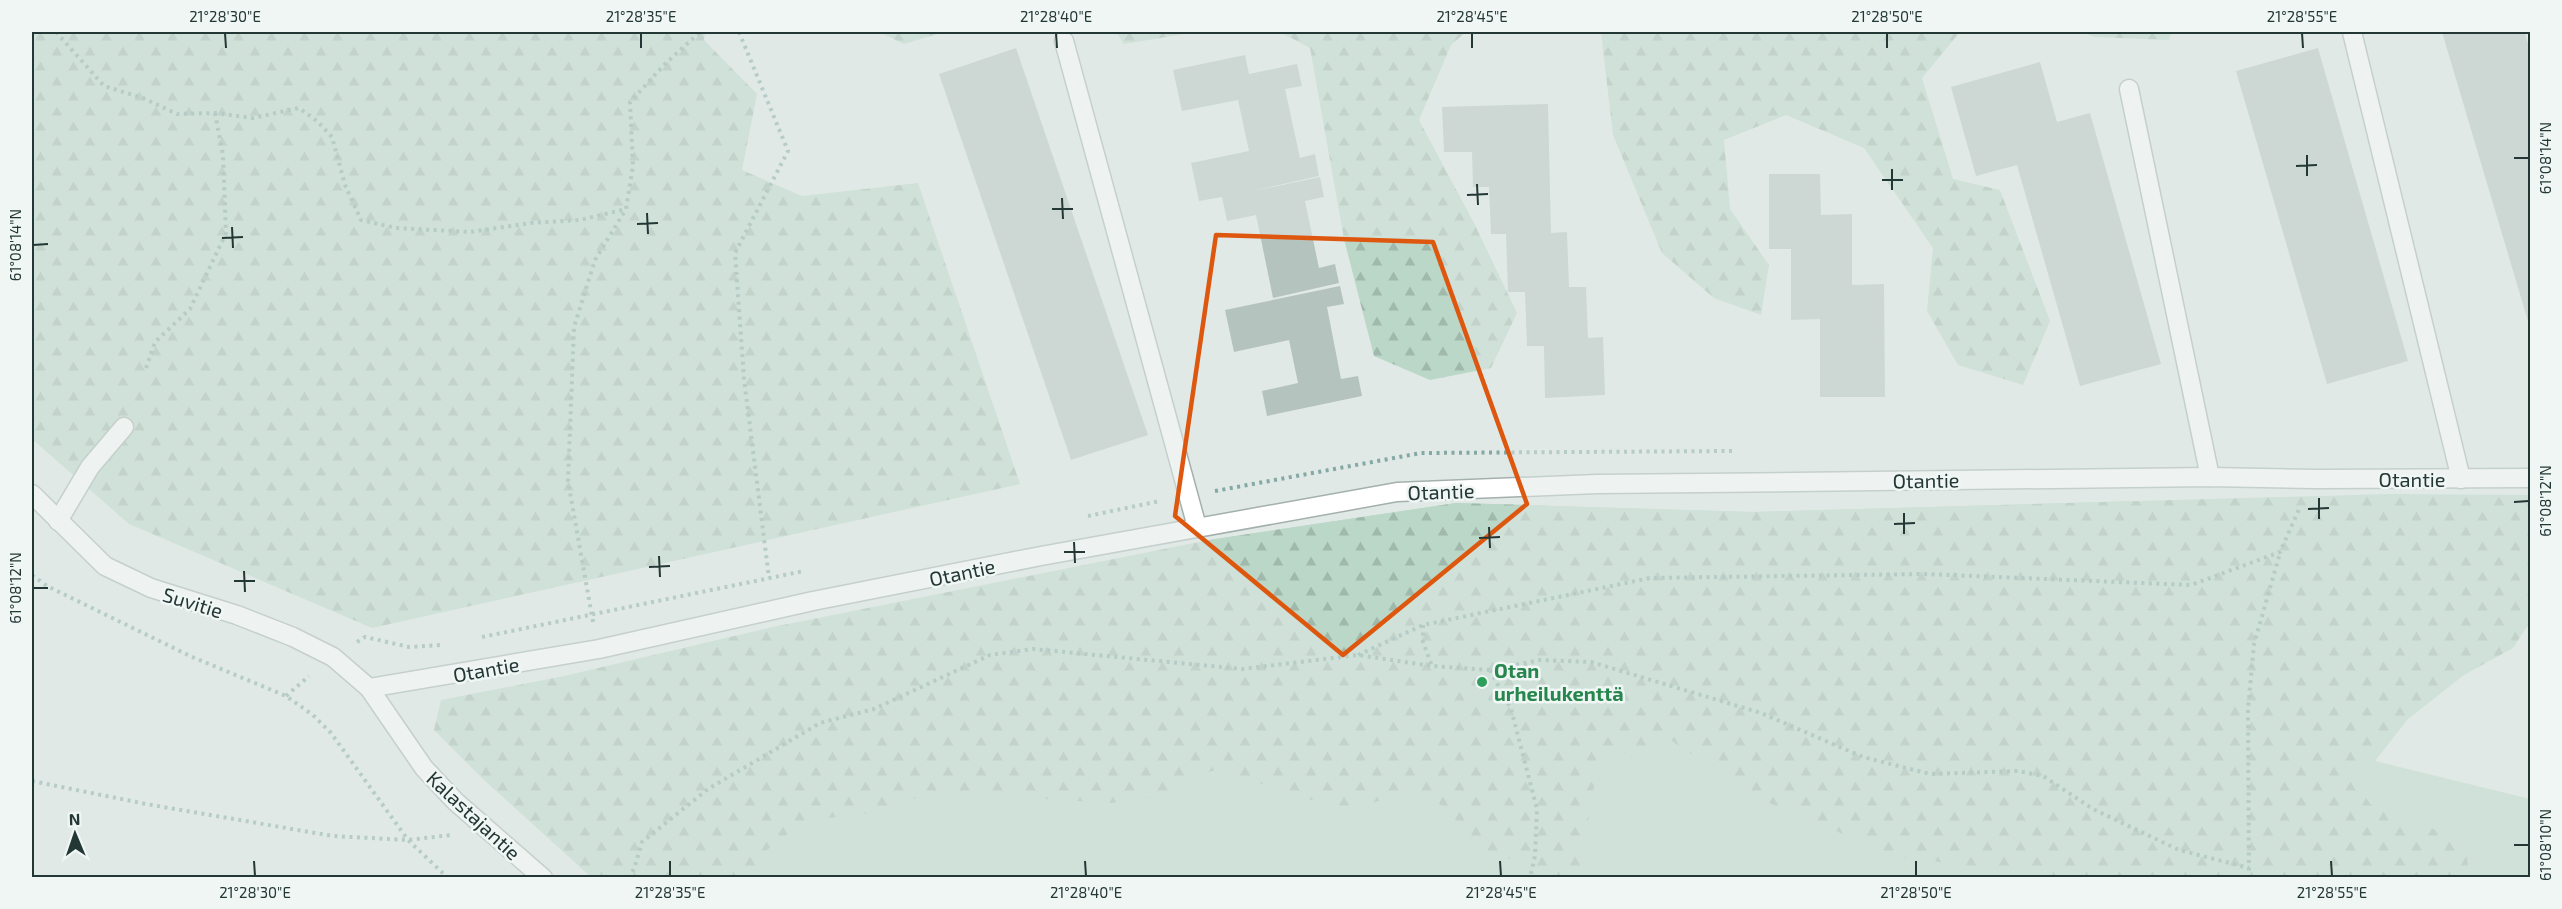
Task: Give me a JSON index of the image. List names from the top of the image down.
{
  "streets": {
    "street": ["Otantie", "Suvitie", "Kalastajantie"]
  },
  "crossings": [
    ["Otantie", "Suvitie"],
    ["Otantie", "Kalastajantie"],
    ["Suvitie", "Kalastajantie"]
  ],
  "places": ["Otan urheilukenttä"],
  "north": "top",
  "coordinates": [
    "21°28'30\"E",
    "21°28'35\"E",
    "21°28'40\"E",
    "21°28'45\"E",
    "21°28'50\"E",
    "21°28'55\"E",
    "61°08'14\"N",
    "61°08'12\"N",
    "61°08'10\"N"
  ]
}
